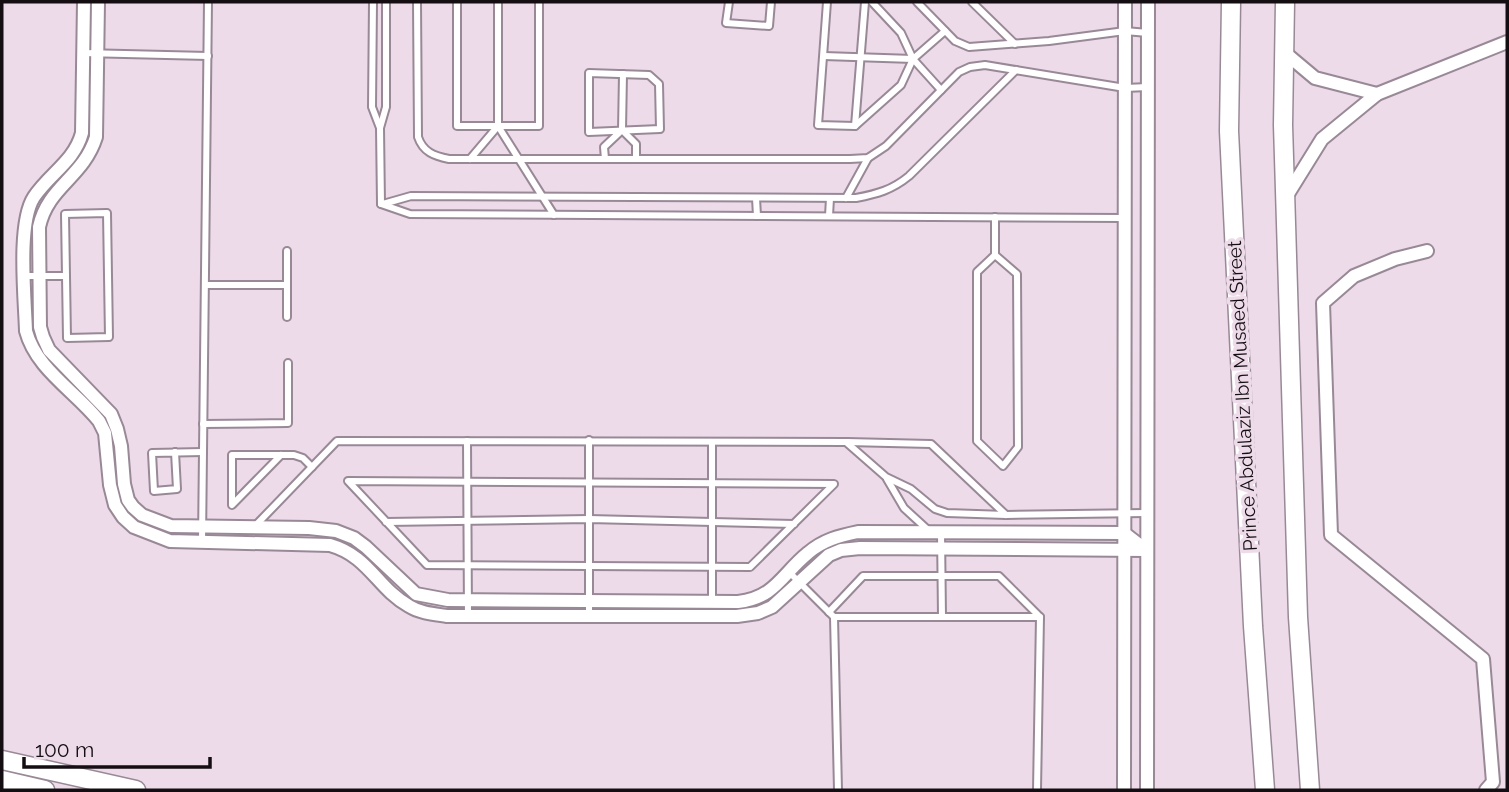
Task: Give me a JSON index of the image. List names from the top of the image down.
{
  "streets": {
    "street": ["Prince Abdulaziz Ibn Musaed Street"]
  },
  "scale_bar": "100 m"
}
